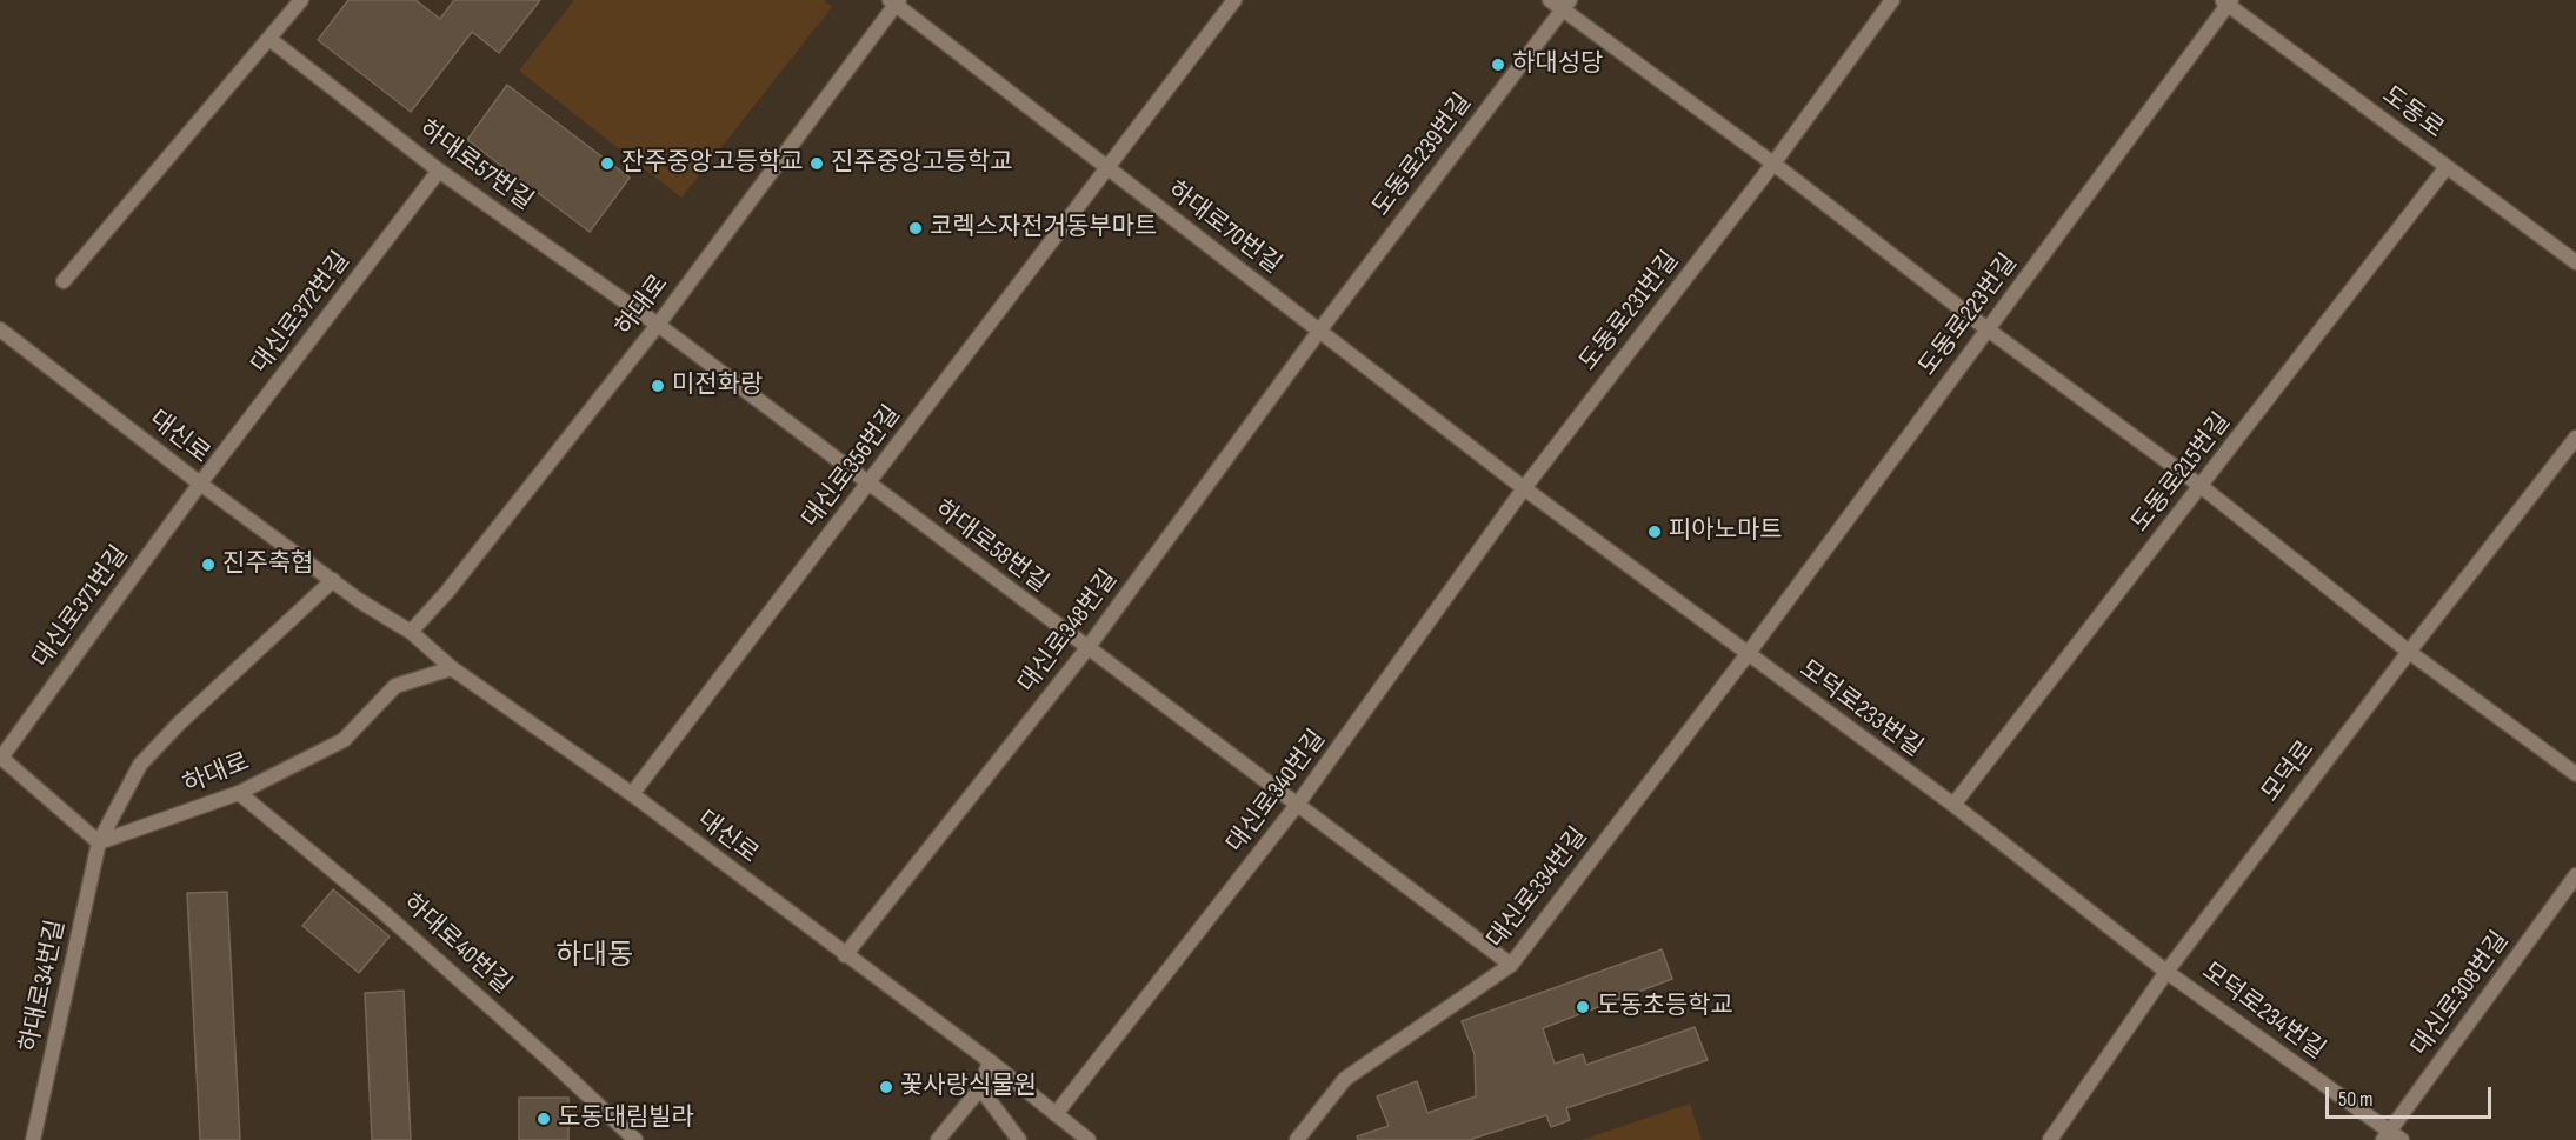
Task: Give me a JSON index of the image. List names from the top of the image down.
{
  "streets": {
    "street": [
      "도동로",
      "도동로239번길",
      "하대로57번길",
      "하대로70번길",
      "하대로",
      "도동로231번길",
      "대신로372번길",
      "도동로223번길",
      "대신로",
      "대신로356번길",
      "도동로215번길",
      "하대로58번길",
      "대신로371번길",
      "대신로348번길",
      "모덕로233번길",
      "모덕로",
      "대신로340번길",
      "대신로334번길",
      "하대로40번길",
      "하대로34번길",
      "대신로308번길",
      "모덕로234번길"
    ]
  },
  "crossings": [
    ["도동로", "도동로223번길"],
    ["도동로", "도동로215번길"],
    ["도동로239번길", "하대로70번길"],
    ["도동로239번길", "대신로348번길"],
    ["하대로57번길", "하대로"],
    ["하대로57번길", "대신로372번길"],
    ["하대로57번길", "하대로58번길"],
    ["하대로70번길", "하대로"],
    ["하대로70번길", "도동로231번길"],
    ["하대로70번길", "대신로356번길"],
    ["하대로70번길", "대신로348번길"],
    ["하대로70번길", "모덕로233번길"],
    ["하대로70번길", "대신로340번길"],
    ["하대로", "대신로"],
    ["하대로", "하대로58번길"],
    ["하대로", "하대로40번길"],
    ["하대로", "하대로34번길"],
    ["도동로231번길", "모덕로233번길"],
    ["도동로231번길", "대신로340번길"],
    ["대신로372번길", "대신로"],
    ["대신로372번길", "대신로371번길"],
    ["도동로223번길", "모덕로233번길"],
    ["도동로223번길", "대신로334번길"],
    ["대신로", "대신로356번길"],
    ["대신로", "대신로371번길"],
    ["대신로", "대신로348번길"],
    ["대신로", "대신로340번길"],
    ["대신로356번길", "하대로58번길"],
    ["도동로215번길", "모덕로233번길"],
    ["하대로58번길", "대신로348번길"],
    ["하대로58번길", "대신로340번길"],
    ["하대로58번길", "대신로334번길"],
    ["모덕로233번길", "모덕로"],
    ["모덕로233번길", "대신로340번길"],
    ["모덕로233번길", "대신로334번길"],
    ["모덕로233번길", "모덕로234번길"],
    ["모덕로", "모덕로234번길"],
    ["대신로308번길", "모덕로234번길"]
  ],
  "districts": ["하대동"],
  "places": [
    "하대성당",
    "잔주중앙고등학교",
    "진주중앙고등학교",
    "코렉스자전거동부마트",
    "미전화랑",
    "피아노마트",
    "진주축협",
    "도동초등학교",
    "꽃사랑식물원",
    "도동대림빌라"
  ],
  "scale_bar": "50 m"
}
